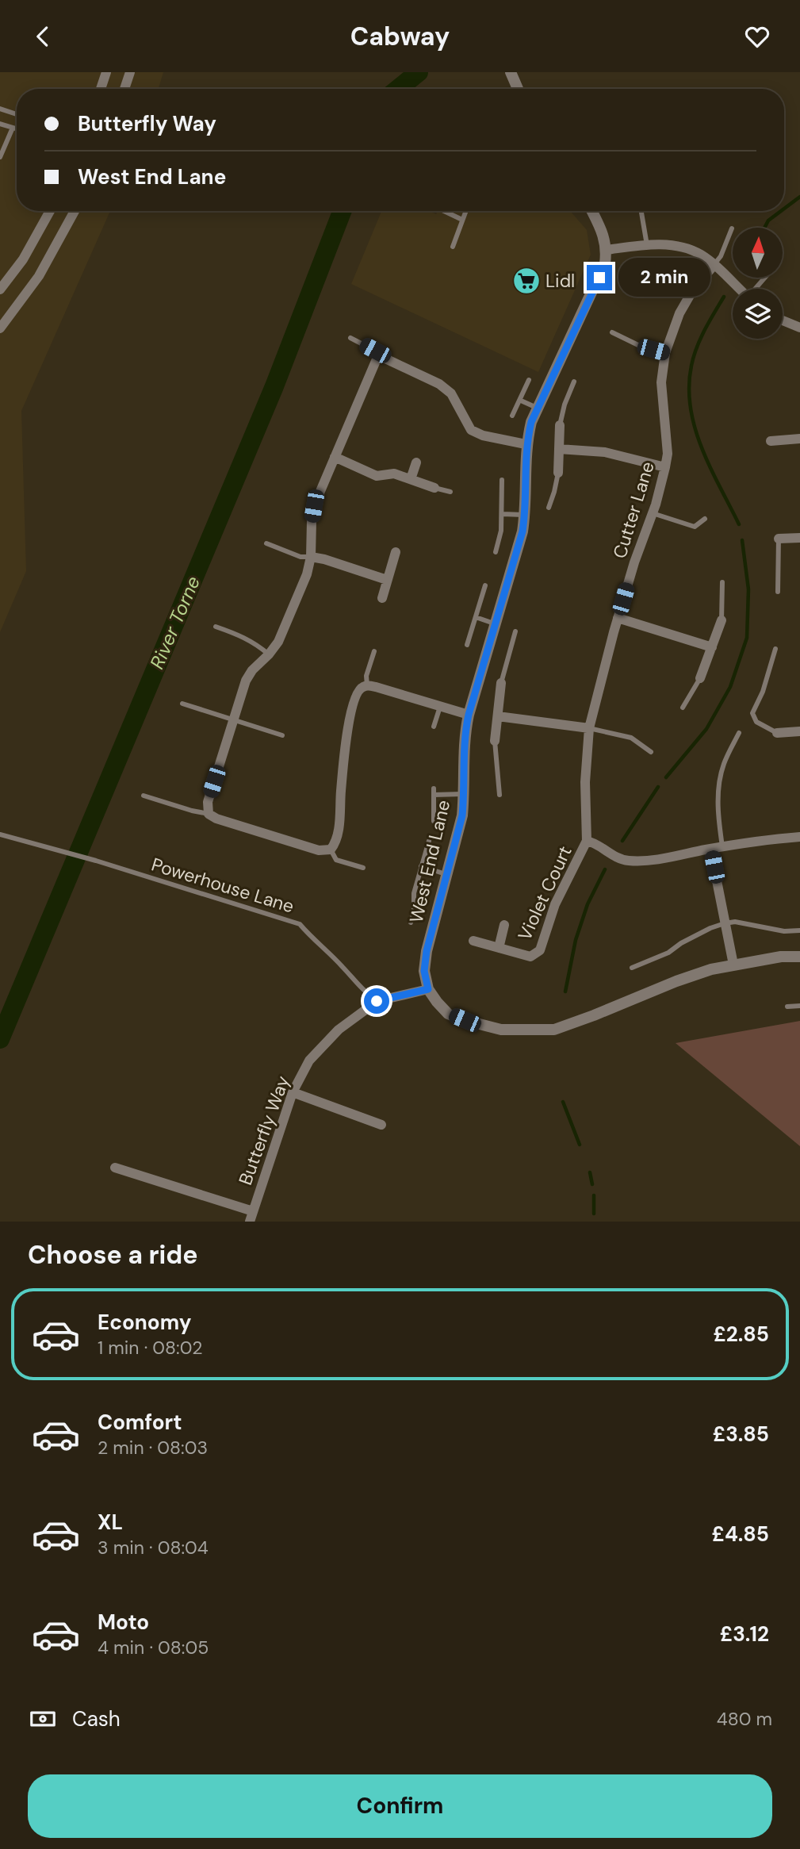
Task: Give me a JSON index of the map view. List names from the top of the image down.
{
  "streets": {
    "street": [
      "Cutter Lane",
      "West End Lane",
      "Violet Court",
      "Butterfly Way"
    ],
    "lane": ["Powerhouse Lane"]
  },
  "crossings": [
    ["Cutter Lane", "Violet Court"],
    ["West End Lane", "Butterfly Way"],
    ["Powerhouse Lane", "Butterfly Way"]
  ],
  "water": ["River Torne"],
  "places": {
    "supermarket": ["Lidl"]
  },
  "north": "top",
  "page": {
    "header": "Cabway",
    "banner": ["Butterfly Way", "West End Lane"],
    "bubble": "2 min",
    "heading": "Choose a ride",
    "list": [
      {
        "name": "Economy",
        "note": "1 min · 08:02",
        "value": "£2.85"
      },
      {
        "name": "Comfort",
        "note": "2 min · 08:03",
        "value": "£3.85"
      },
      {
        "name": "XL",
        "note": "3 min · 08:04",
        "value": "£4.85"
      },
      {
        "name": "Moto",
        "note": "4 min · 08:05",
        "value": "£3.12"
      }
    ],
    "pay": ["Cash", "480 m"],
    "buttons": "Confirm"
  }
}
